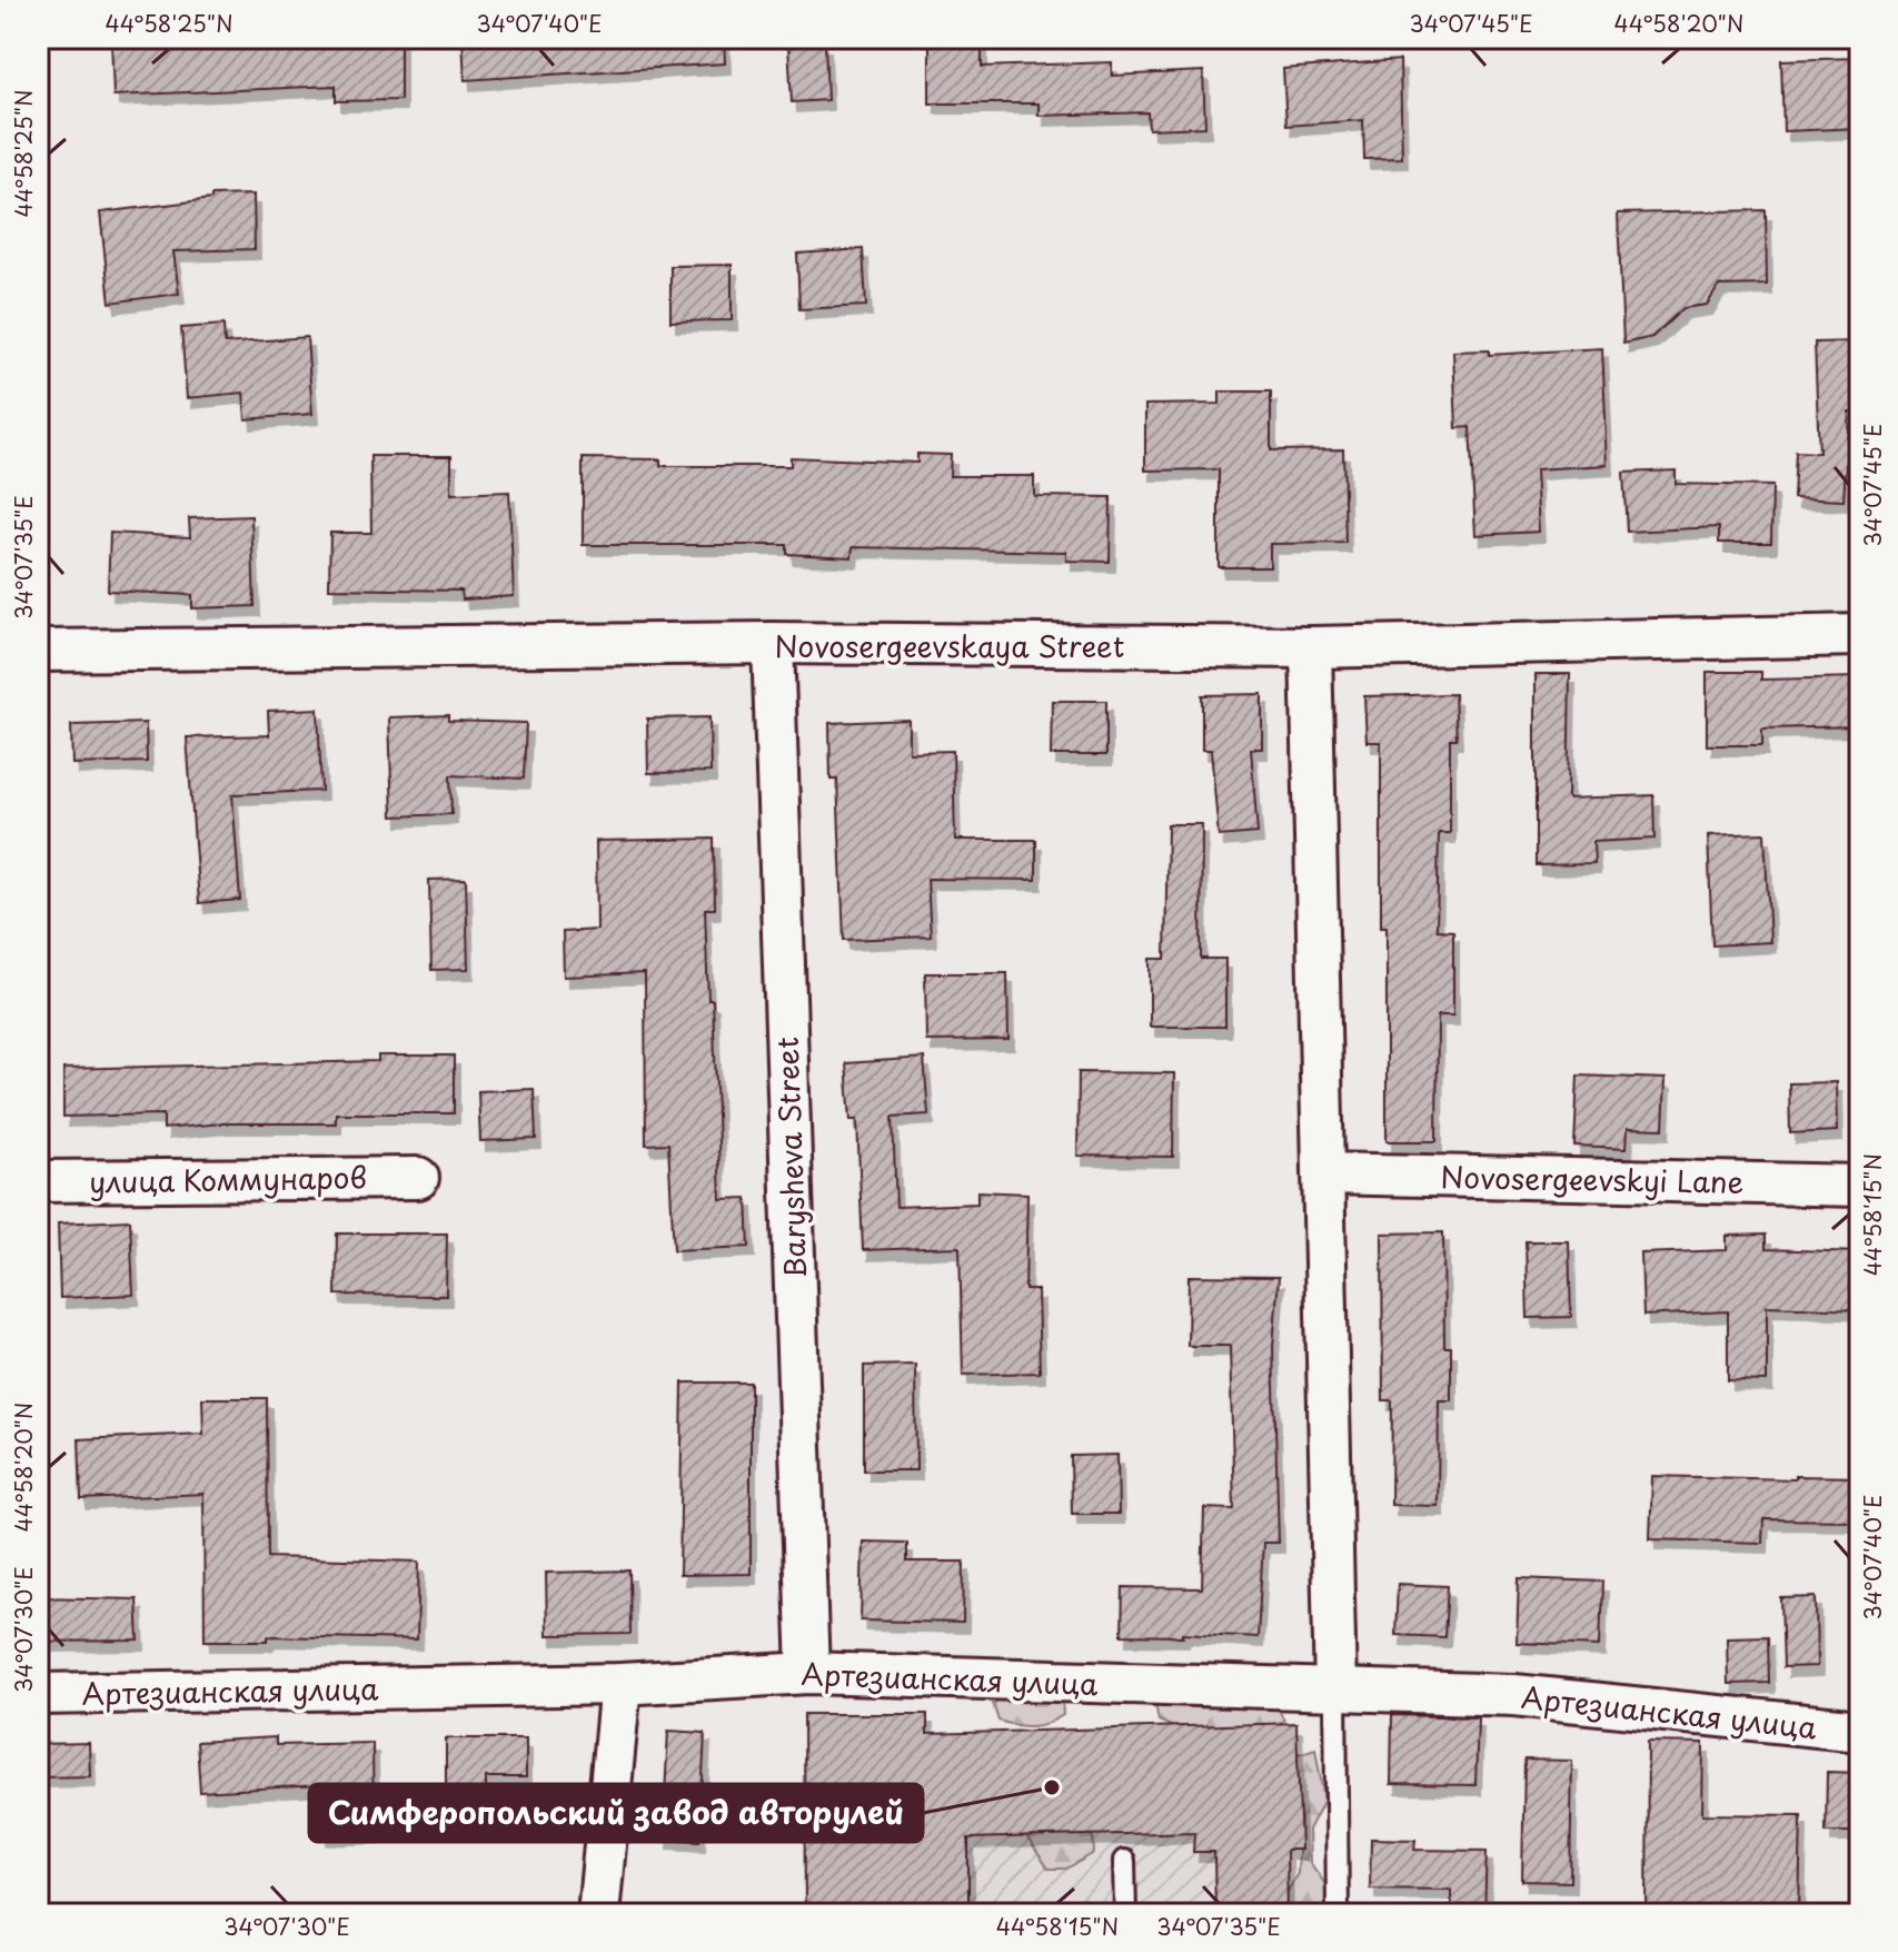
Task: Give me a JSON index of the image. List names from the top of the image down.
{
  "streets": {
    "street": [
      "Novosergeevskaya Street",
      "Barysheva Street",
      "улица Коммунаров",
      "Novosergeevskyi Lane",
      "Артезианская улица"
    ]
  },
  "crossings": [
    ["Novosergeevskaya Street", "Barysheva Street"],
    ["Barysheva Street", "Артезианская улица"]
  ],
  "places": ["Симферопольский завод авторулей"],
  "coordinates": [
    "44°58'25\"N",
    "34°07'40\"E",
    "34°07'45\"E",
    "44°58'20\"N",
    "34°07'35\"E",
    "44°58'15\"N",
    "34°07'30\"E"
  ]
}
